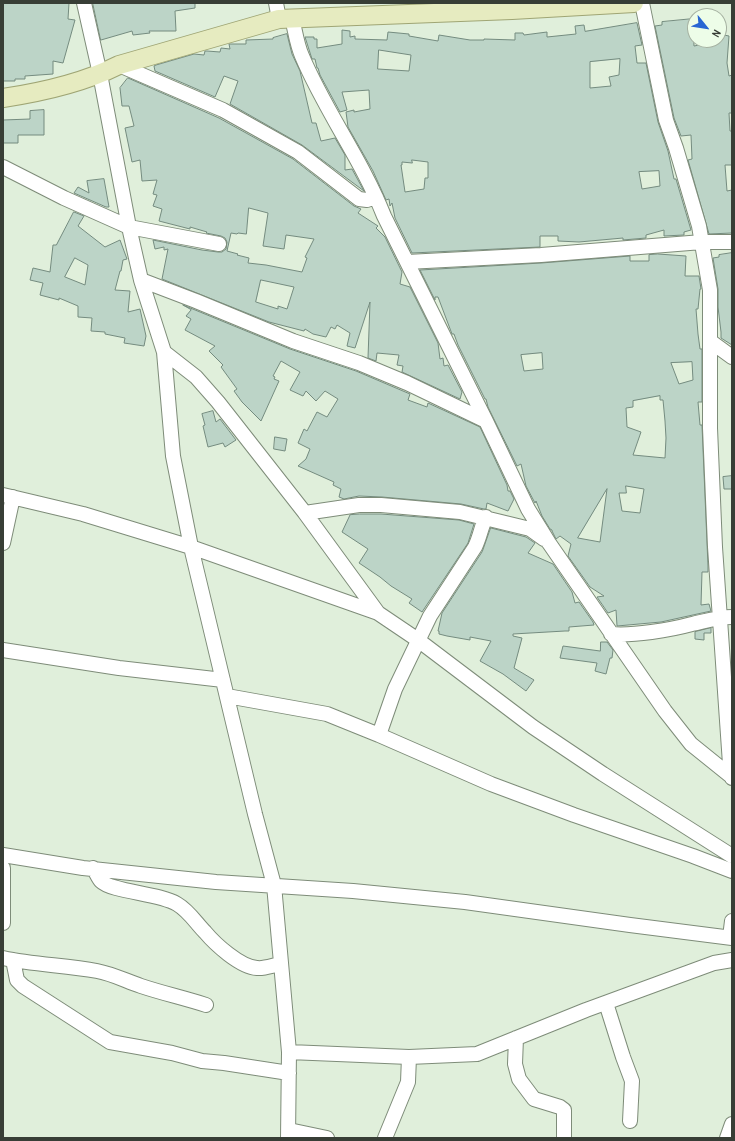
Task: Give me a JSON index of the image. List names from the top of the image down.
{
  "north": "bottom right"
}
